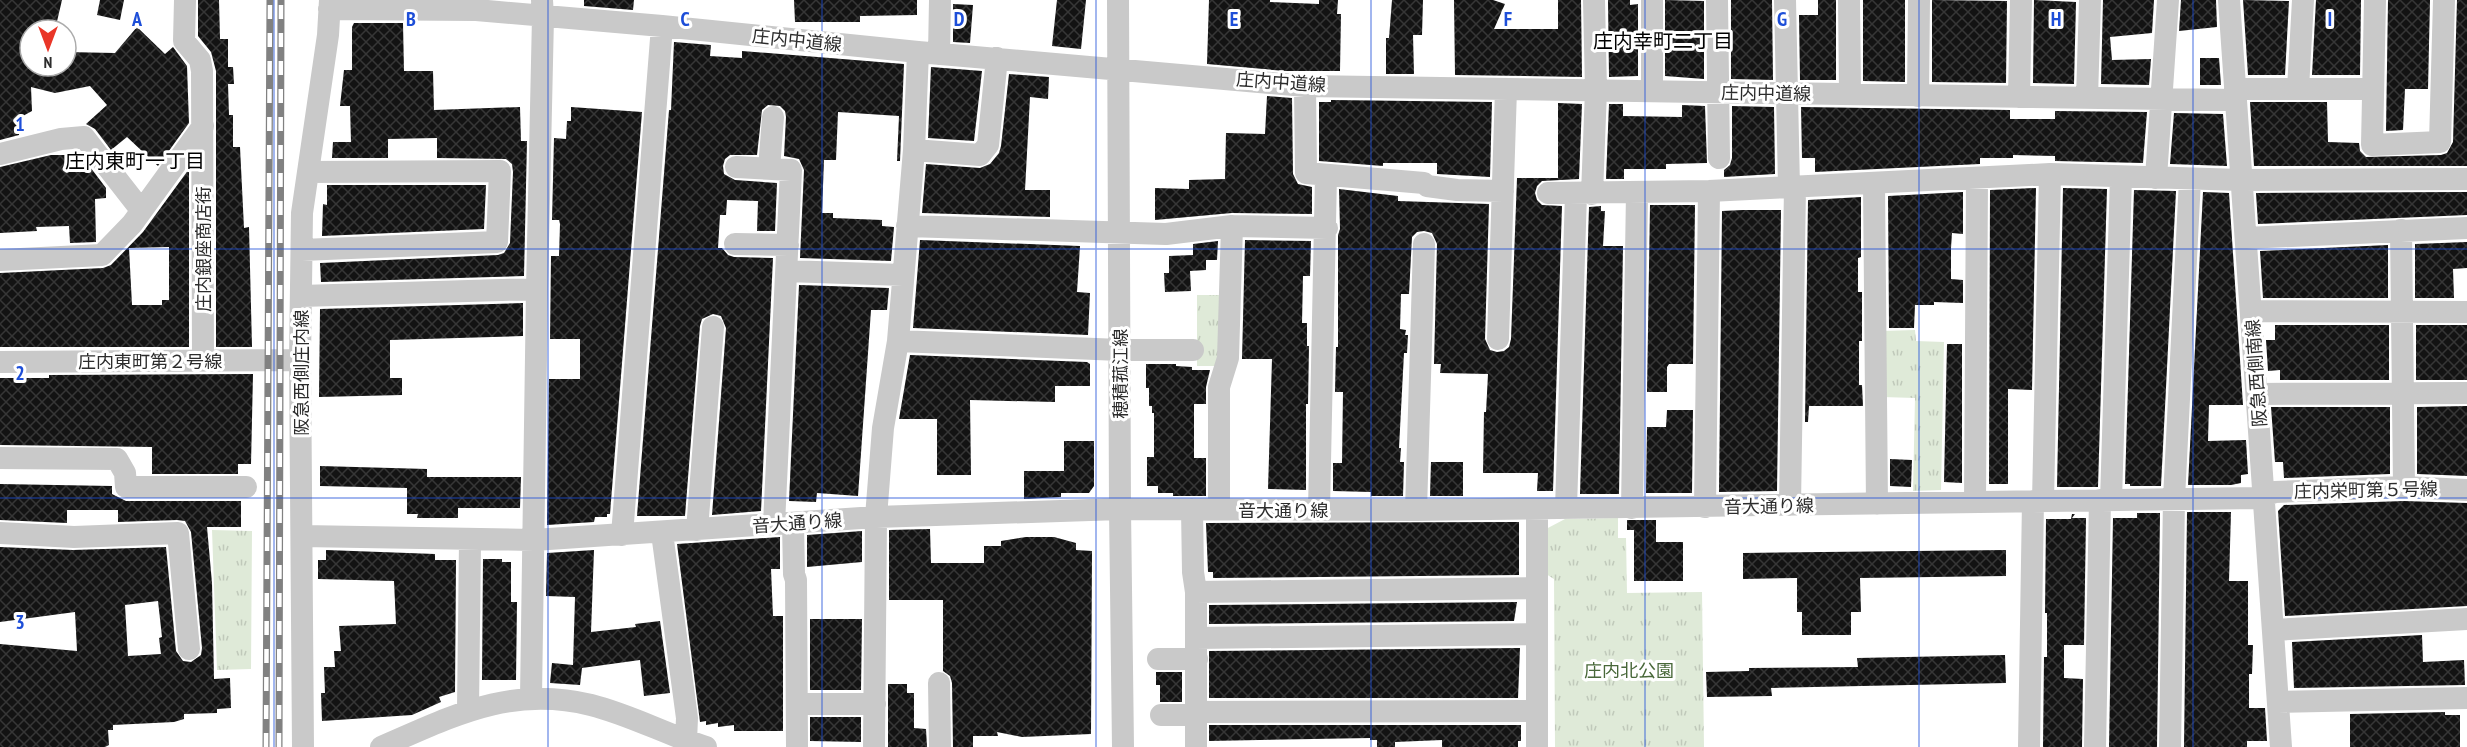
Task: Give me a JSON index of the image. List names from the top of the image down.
{
  "streets": {
    "street": [
      "庄内中道線",
      "庄内銀座商店街",
      "庄内東町第２号線",
      "阪急西側庄内線",
      "阪急西側南線",
      "穂積菰江線",
      "庄内栄町第５号線",
      "音大通り線"
    ]
  },
  "crossings": [
    ["庄内中道線", "阪急西側庄内線"],
    ["庄内中道線", "阪急西側南線"],
    ["庄内中道線", "穂積菰江線"],
    ["庄内銀座商店街", "庄内東町第２号線"],
    ["庄内東町第２号線", "阪急西側庄内線"],
    ["阪急西側庄内線", "音大通り線"],
    ["阪急西側南線", "庄内栄町第５号線"],
    ["阪急西側南線", "音大通り線"],
    ["穂積菰江線", "音大通り線"],
    ["庄内栄町第５号線", "音大通り線"]
  ],
  "districts": ["庄内幸町二丁目", "庄内東町一丁目"],
  "parks": ["庄内北公園"],
  "north": "bottom",
  "grid": {
    "columns": [
      "A",
      "B",
      "C",
      "D",
      "E",
      "F",
      "G",
      "H",
      "I"
    ],
    "rows": ["1", "2", "3"]
  }
}
